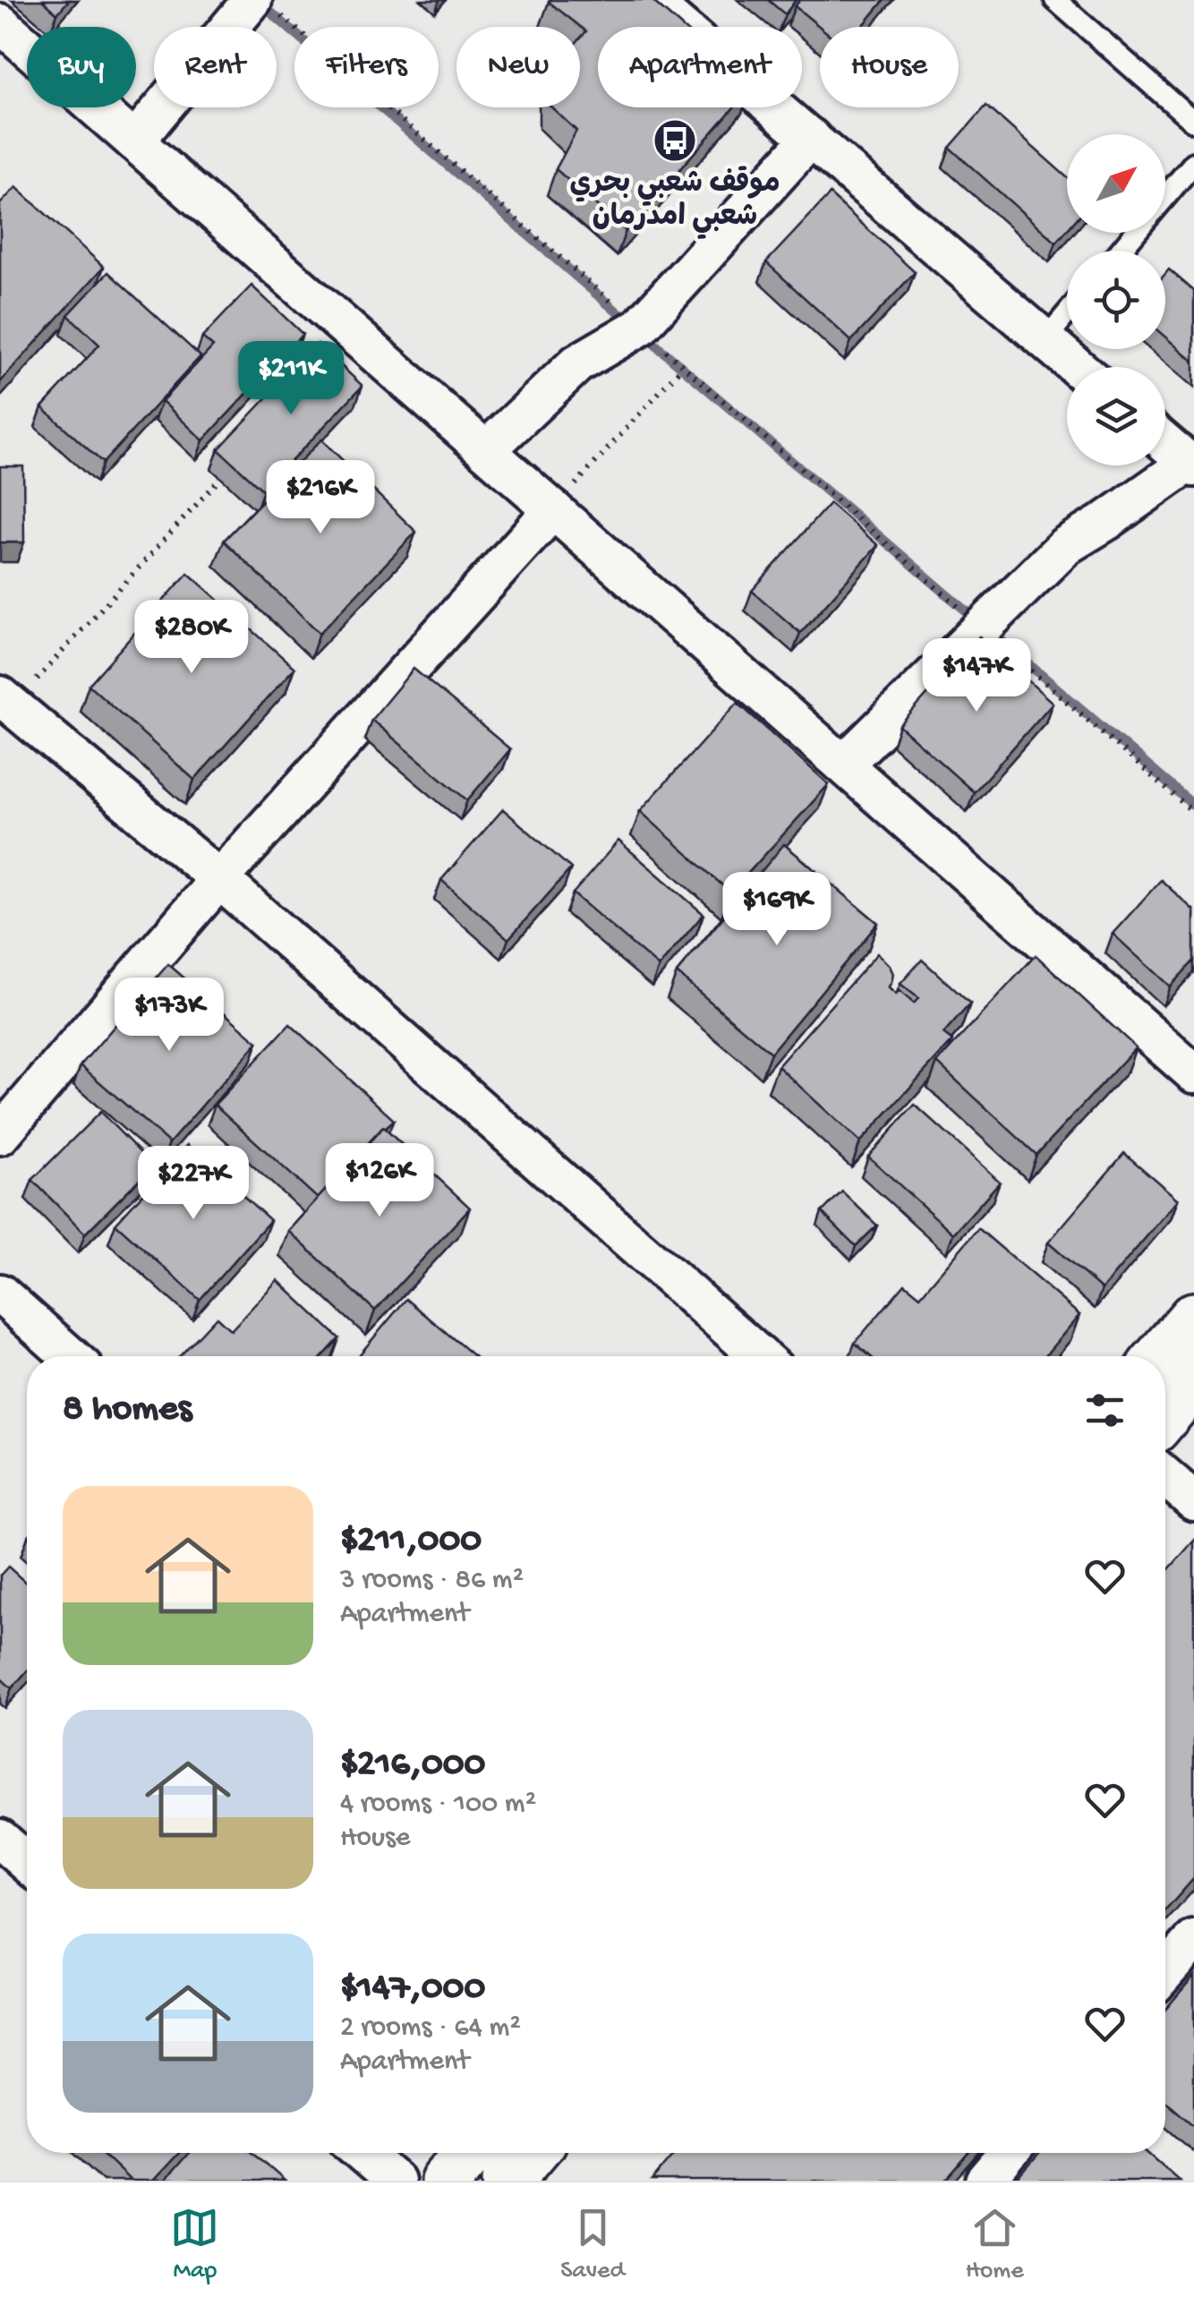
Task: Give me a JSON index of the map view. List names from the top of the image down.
{
  "places": {
    "bus stop": ["موقف شعبي بحري شعبي امدرمان"]
  },
  "north": "top right",
  "page": {
    "chip": [
      "Buy",
      "Rent",
      "Filters",
      "New",
      "Apartment",
      "House"
    ],
    "price": [
      "$211K",
      "$216K",
      "$280K",
      "$147K",
      "$169K",
      "$173K",
      "$126K",
      "$227K"
    ],
    "heading": "8 homes",
    "list": [
      {
        "name": "$211,000",
        "note": "3 rooms · 86 m² · Apartment"
      },
      {
        "name": "$216,000",
        "note": "4 rooms · 100 m² · House"
      },
      {
        "name": "$147,000",
        "note": "2 rooms · 64 m² · Apartment"
      }
    ],
    "tabs": ["Map", "Saved", "Home"]
  }
}
